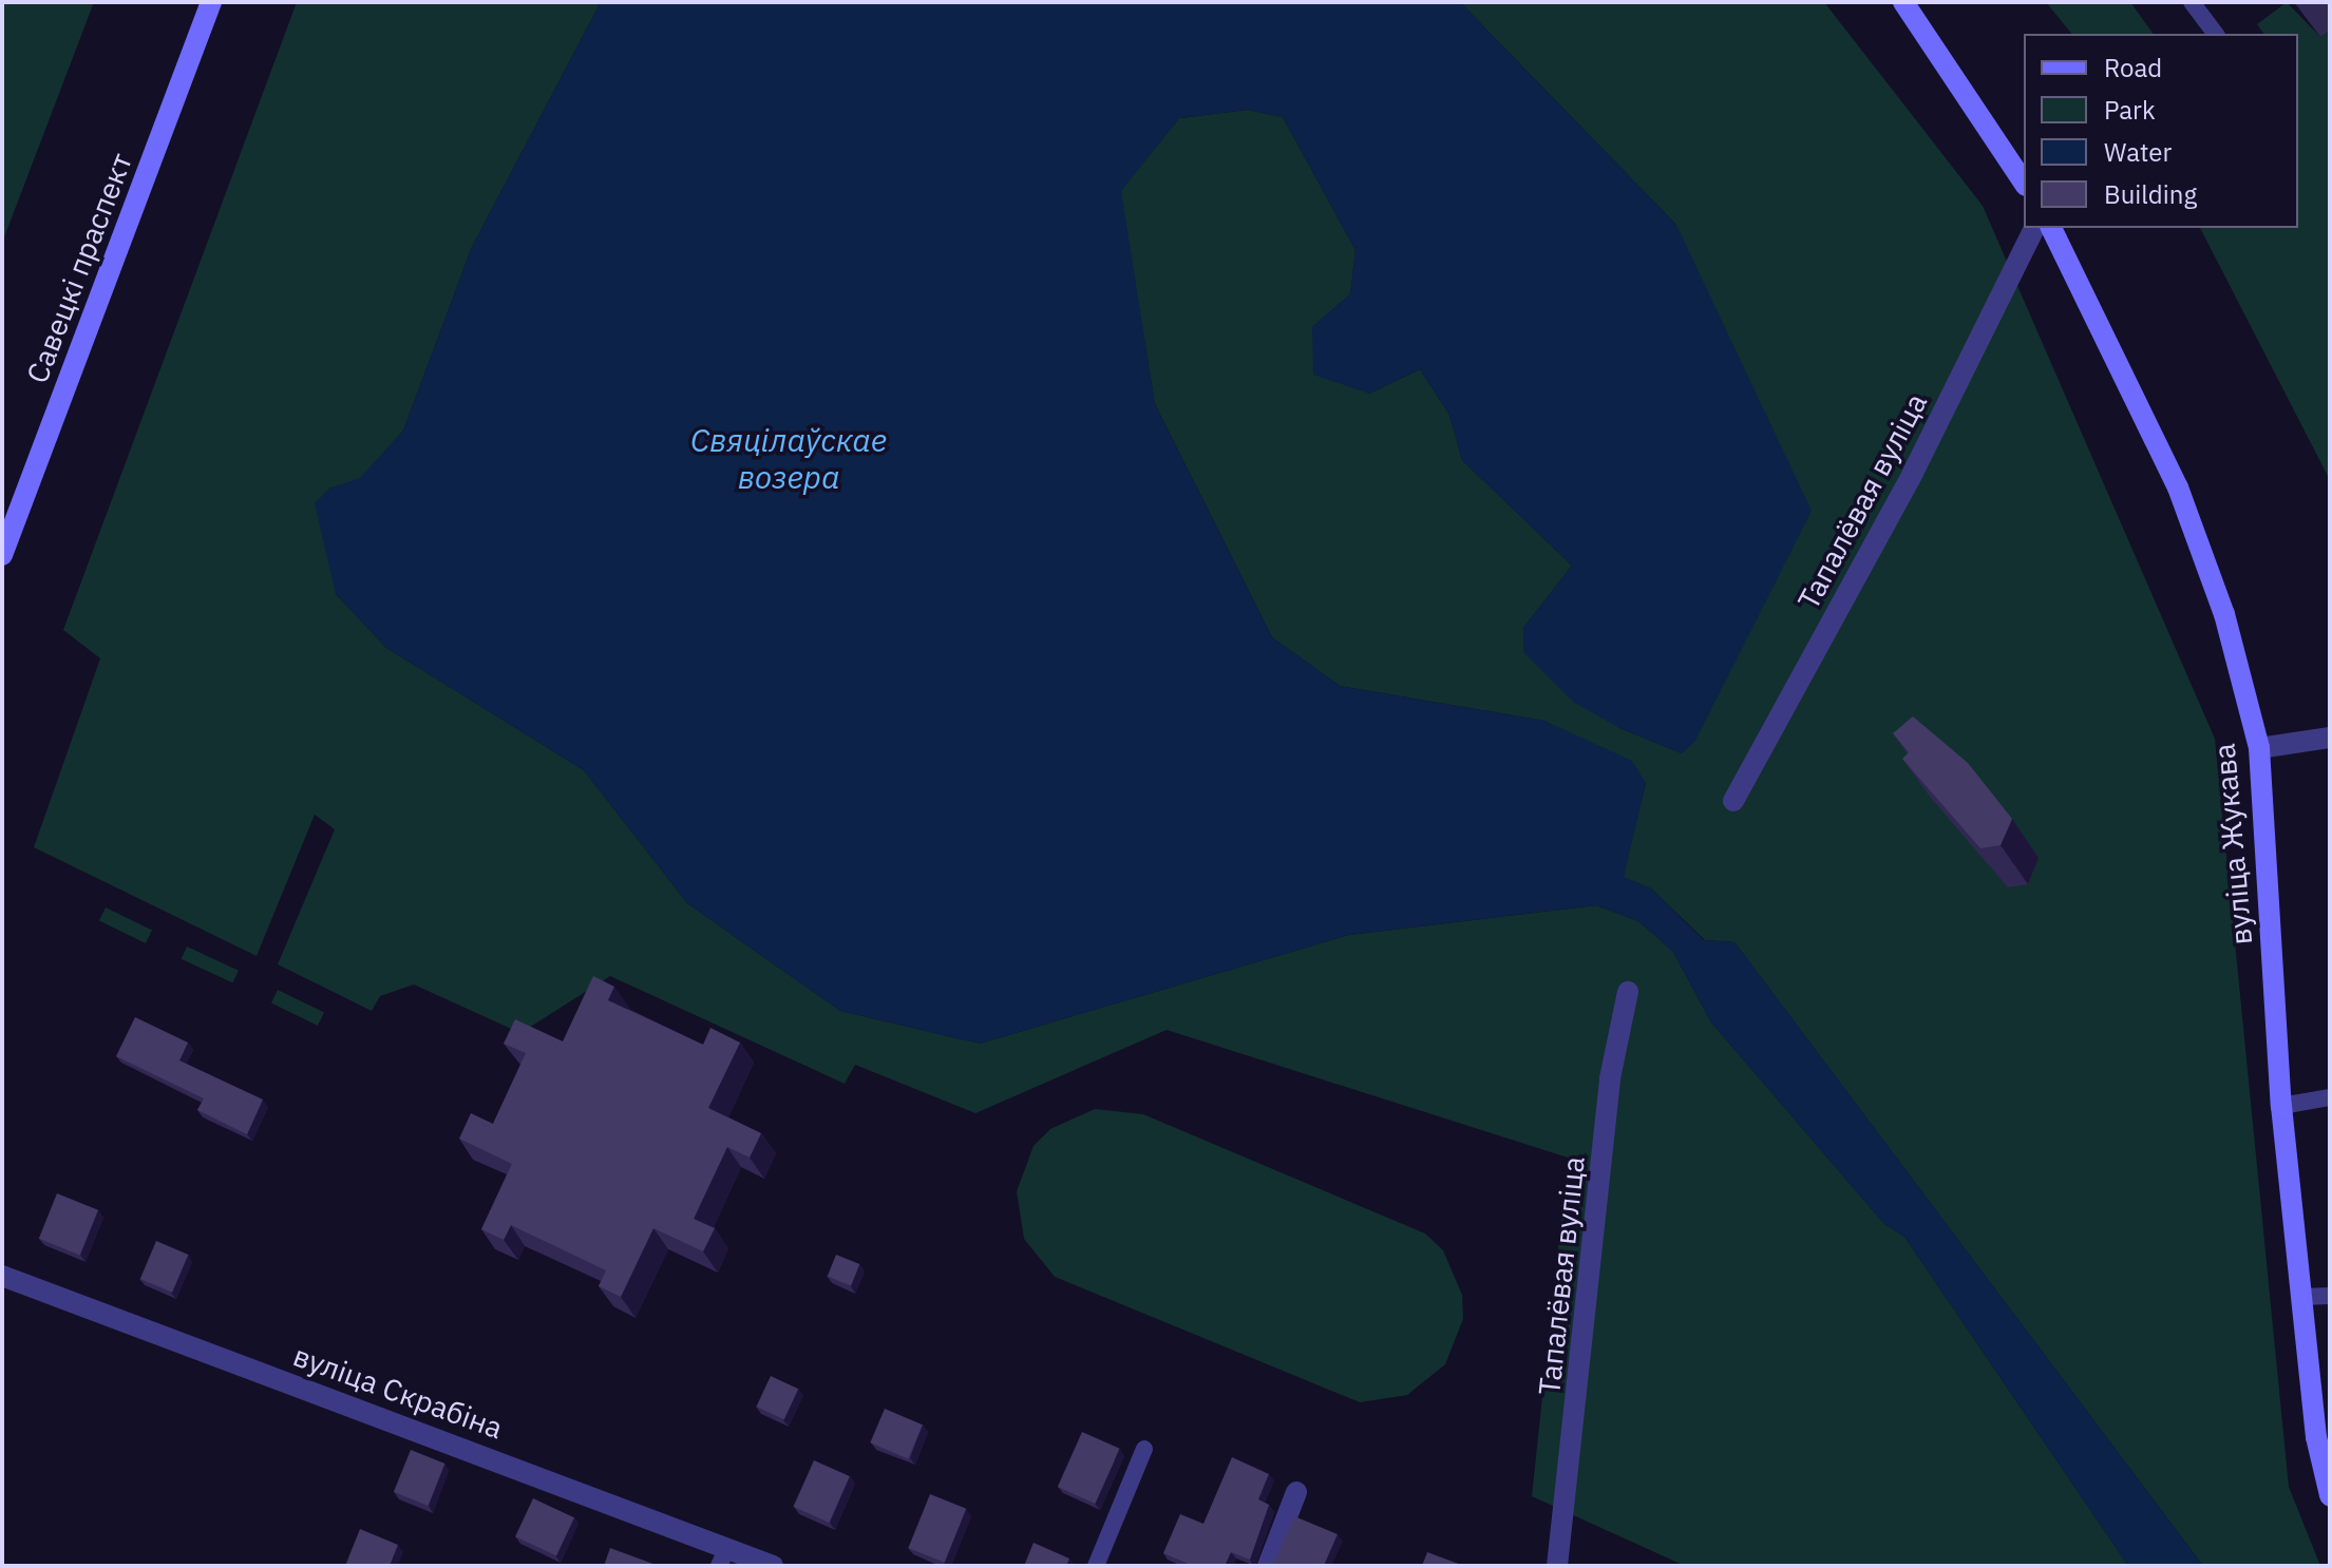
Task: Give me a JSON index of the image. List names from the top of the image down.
{
  "streets": {
    "street": [
      "Савецкі праспект",
      "Тапалёвая вуліца",
      "вуліца Жукава",
      "вуліца Скрабіна"
    ]
  },
  "water": ["Свяцілаўскае возера"],
  "legend": [
    "Road",
    "Park",
    "Water",
    "Building"
  ]
}
